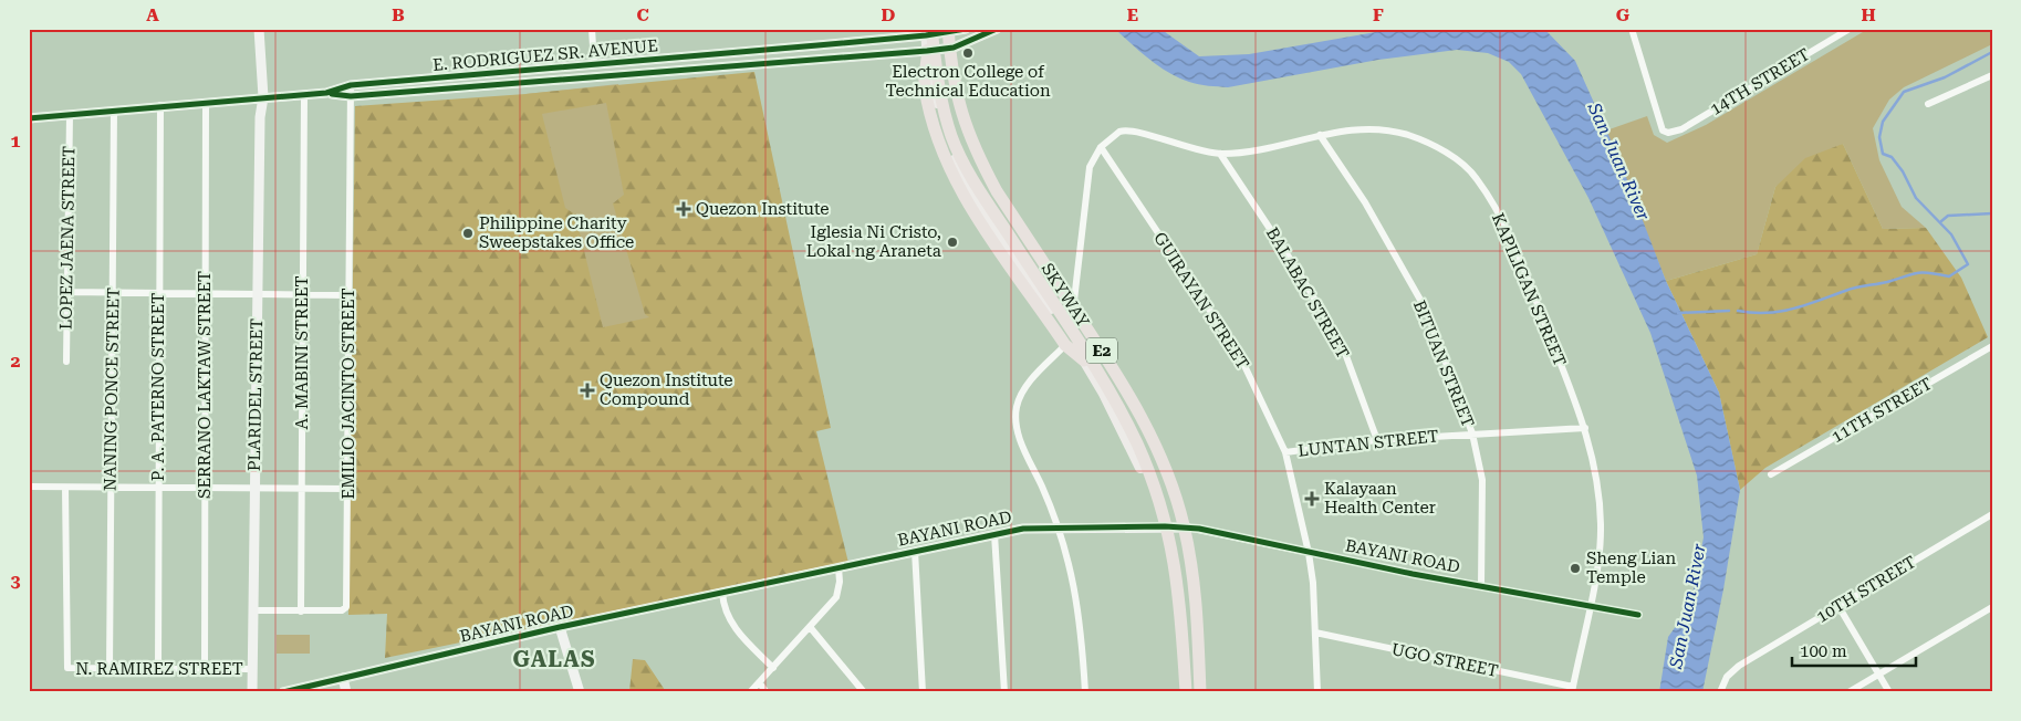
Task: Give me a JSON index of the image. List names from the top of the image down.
{
  "streets": {
    "highway": ["SKYWAY", "E2"],
    "main road": ["E. RODRIGUEZ SR. AVENUE", "PLARIDEL STREET", "BAYANI ROAD"],
    "street": [
      "14TH STREET",
      "LOPEZ JAENA STREET",
      "KAPILIGAN STREET",
      "BALABAC STREET",
      "GUIRAYAN STREET",
      "A. MABINI STREET",
      "BITUAN STREET",
      "SERRANO LAKTAW STREET",
      "P. A. PATERNO STREET",
      "NANING PONCE STREET",
      "EMILIO JACINTO STREET",
      "11TH STREET",
      "LUNTAN STREET",
      "10TH STREET",
      "UGO STREET",
      "N. RAMIREZ STREET"
    ]
  },
  "crossings": [
    ["E. RODRIGUEZ SR. AVENUE", "LOPEZ JAENA STREET"],
    ["E. RODRIGUEZ SR. AVENUE", "SKYWAY"],
    ["E. RODRIGUEZ SR. AVENUE", "A. MABINI STREET"],
    ["E. RODRIGUEZ SR. AVENUE", "SERRANO LAKTAW STREET"],
    ["E. RODRIGUEZ SR. AVENUE", "P. A. PATERNO STREET"],
    ["E. RODRIGUEZ SR. AVENUE", "NANING PONCE STREET"],
    ["E. RODRIGUEZ SR. AVENUE", "EMILIO JACINTO STREET"],
    ["E. RODRIGUEZ SR. AVENUE", "PLARIDEL STREET"],
    ["KAPILIGAN STREET", "BALABAC STREET"],
    ["KAPILIGAN STREET", "GUIRAYAN STREET"],
    ["KAPILIGAN STREET", "BITUAN STREET"],
    ["KAPILIGAN STREET", "LUNTAN STREET"],
    ["KAPILIGAN STREET", "BAYANI ROAD"],
    ["KAPILIGAN STREET", "UGO STREET"],
    ["BALABAC STREET", "LUNTAN STREET"],
    ["GUIRAYAN STREET", "LUNTAN STREET"],
    ["GUIRAYAN STREET", "BAYANI ROAD"],
    ["GUIRAYAN STREET", "UGO STREET"],
    ["A. MABINI STREET", "EMILIO JACINTO STREET"],
    ["BITUAN STREET", "LUNTAN STREET"],
    ["BITUAN STREET", "BAYANI ROAD"],
    ["SERRANO LAKTAW STREET", "N. RAMIREZ STREET"],
    ["P. A. PATERNO STREET", "N. RAMIREZ STREET"],
    ["NANING PONCE STREET", "N. RAMIREZ STREET"],
    ["EMILIO JACINTO STREET", "PLARIDEL STREET"],
    ["PLARIDEL STREET", "N. RAMIREZ STREET"]
  ],
  "districts": ["GALAS"],
  "water": ["San Juan River"],
  "places": {
    "other": [
      "Electron College of Technical Education",
      "Philippine Charity Sweepstakes Office",
      "Iglesia Ni Cristo, Lokal ng Araneta",
      "Sheng Lian Temple"
    ],
    "health": ["Quezon Institute", "Quezon Institute Compound", "Kalayaan Health Center"]
  },
  "scale_bar": "100 m",
  "grid": {
    "columns": [
      "A",
      "B",
      "C",
      "D",
      "E",
      "F",
      "G",
      "H"
    ],
    "rows": ["1", "2", "3"]
  }
}
